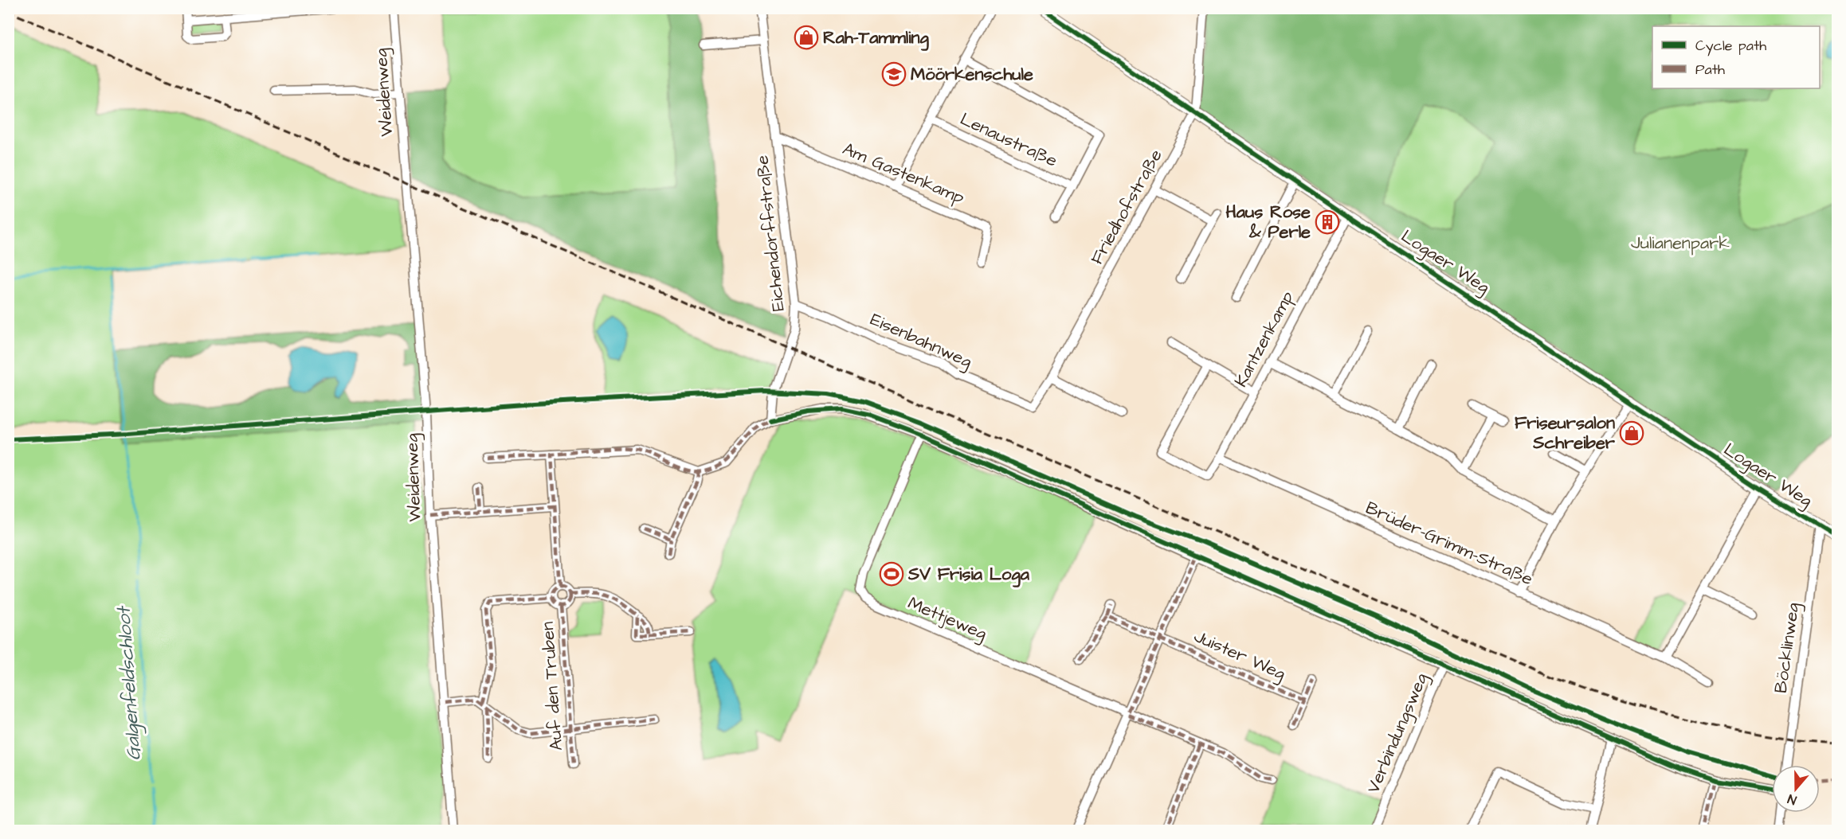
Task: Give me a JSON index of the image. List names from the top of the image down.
{
  "streets": {
    "street": [
      "Weidenweg",
      "Lenaustraße",
      "Am Gastenkamp",
      "Friedhofstraße",
      "Eichendorffstraße",
      "Logaer Weg",
      "Kantzenkamp",
      "Eisenbahnweg",
      "Brüder-Grimm-Straße",
      "Mettjeweg",
      "Böcklinweg",
      "Juister Weg",
      "Auf den Truben",
      "Verbindungsweg"
    ]
  },
  "crossings": [
    ["Lenaustraße", "Am Gastenkamp"],
    ["Am Gastenkamp", "Eichendorffstraße"],
    ["Friedhofstraße", "Logaer Weg"],
    ["Friedhofstraße", "Eisenbahnweg"],
    ["Eichendorffstraße", "Eisenbahnweg"],
    ["Logaer Weg", "Kantzenkamp"],
    ["Logaer Weg", "Böcklinweg"],
    ["Kantzenkamp", "Brüder-Grimm-Straße"]
  ],
  "water": ["Galgenfeldschloot"],
  "parks": ["Julianenpark"],
  "places": {
    "shop": ["Rah-Tammling", "Friseursalon Schreiber"],
    "school or university": ["Möörkenschule"],
    "building": ["Haus Rose & Perle"],
    "sports": ["SV Frisia Loga"]
  },
  "legend": ["Cycle path", "Path"],
  "north": "bottom"
}
